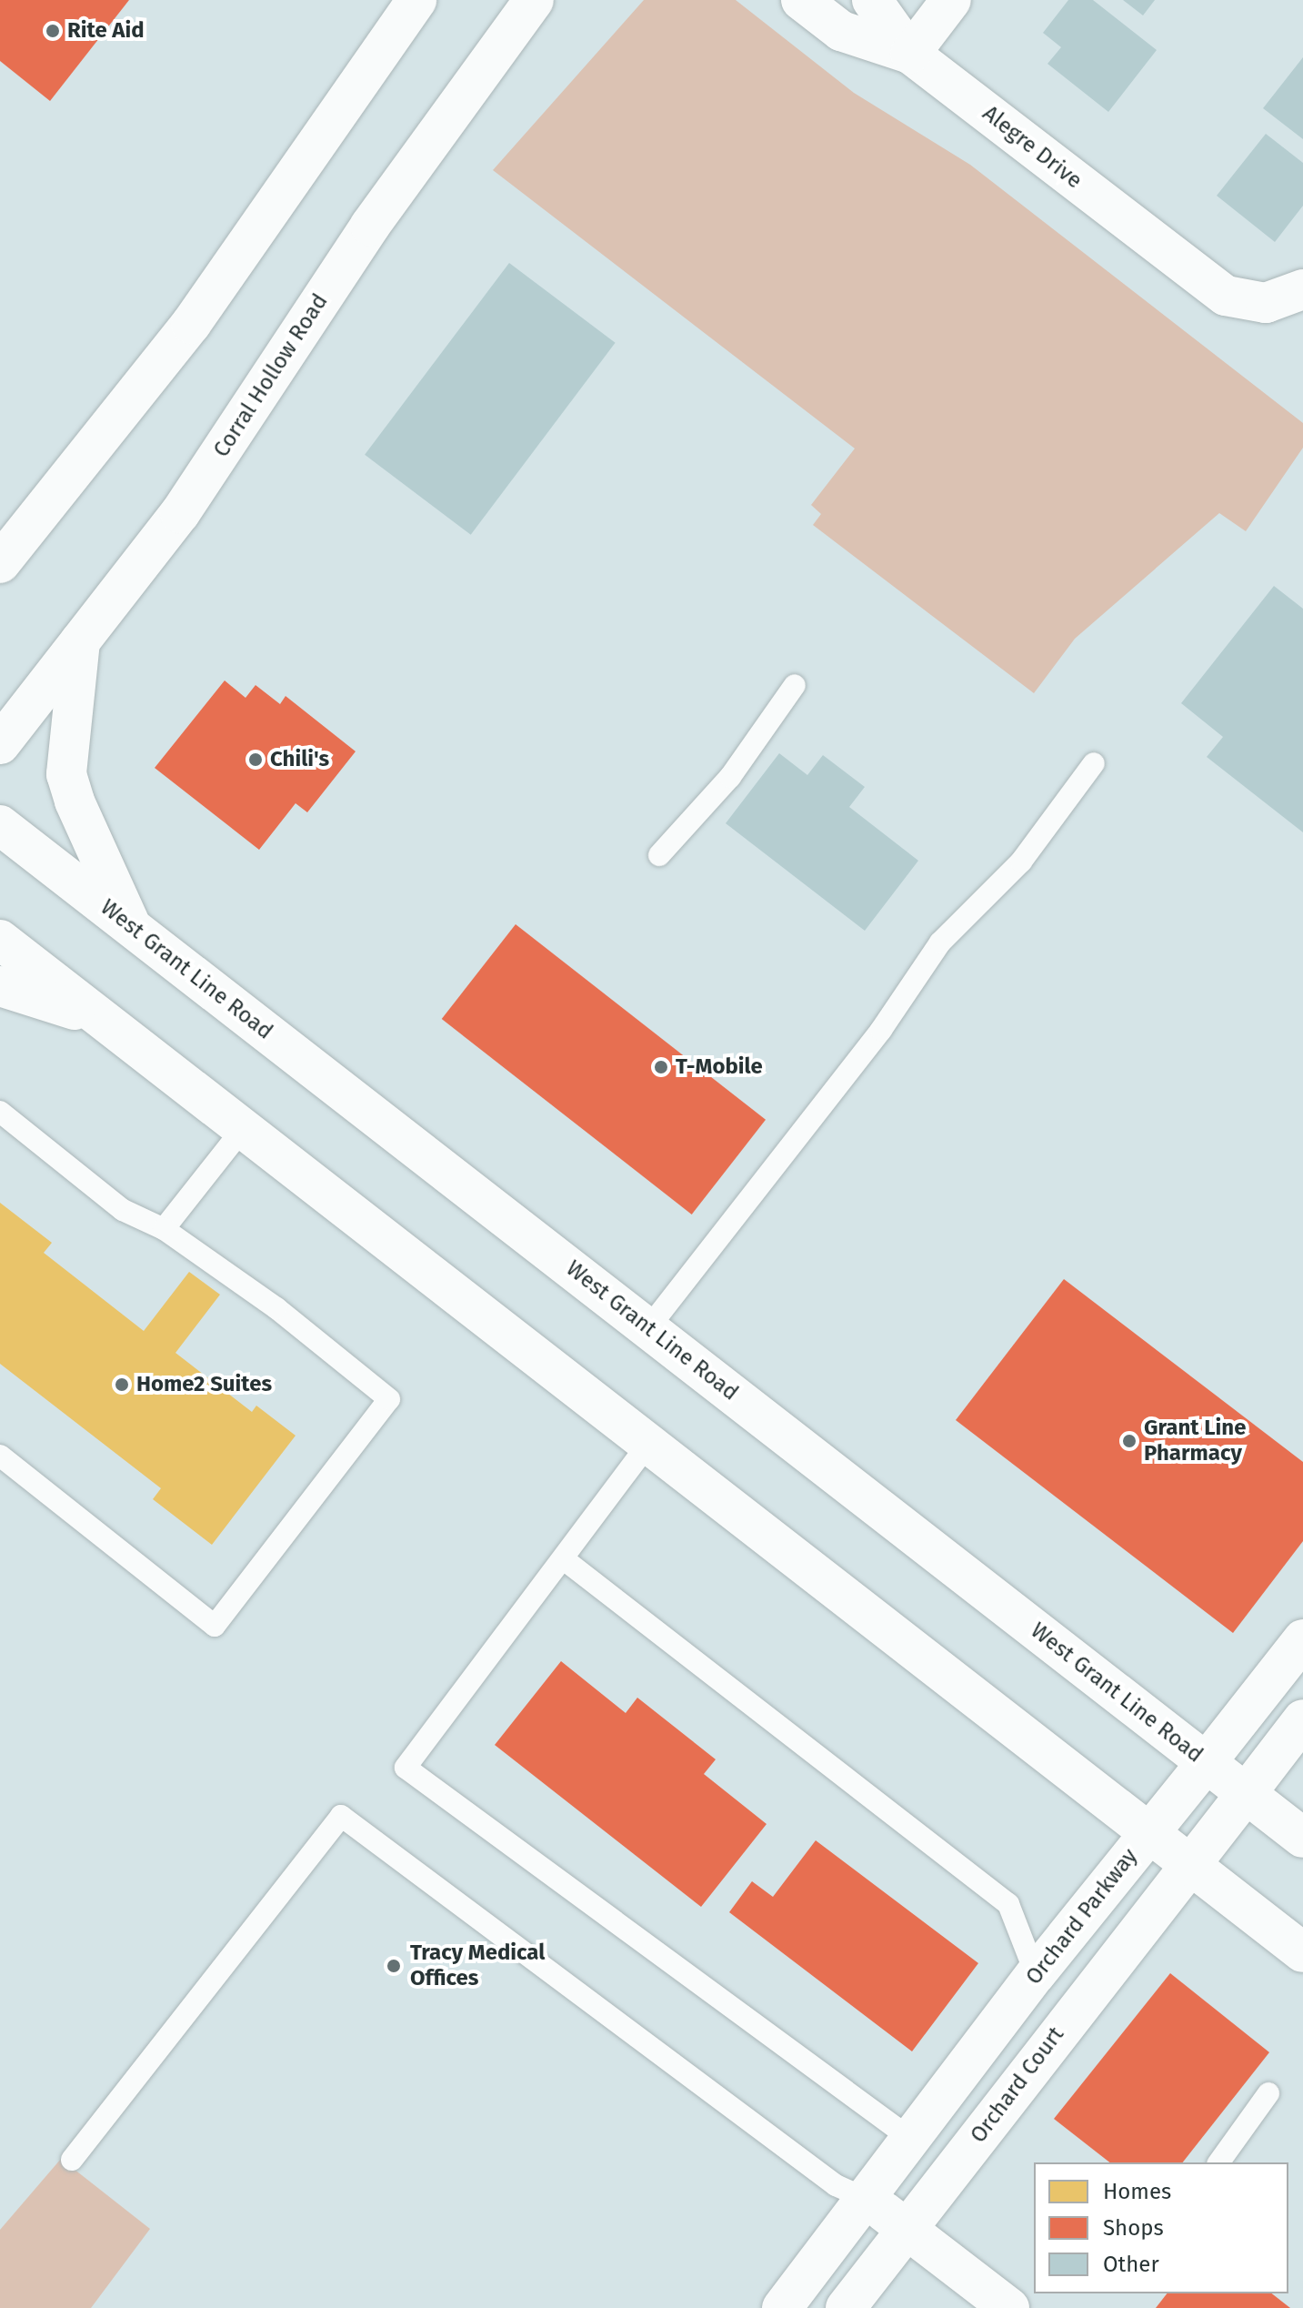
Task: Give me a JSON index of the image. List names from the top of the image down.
{
  "streets": {
    "main road": [
      "Alegre Drive",
      "Corral Hollow Road",
      "West Grant Line Road",
      "Orchard Parkway",
      "Orchard Court"
    ]
  },
  "crossings": [
    ["West Grant Line Road", "Orchard Parkway"]
  ],
  "places": [
    "Rite Aid",
    "Chili's",
    "T-Mobile",
    "Home2 Suites",
    "Grant Line Pharmacy",
    "Tracy Medical Offices"
  ],
  "legend": ["Homes", "Shops", "Other"]
}
